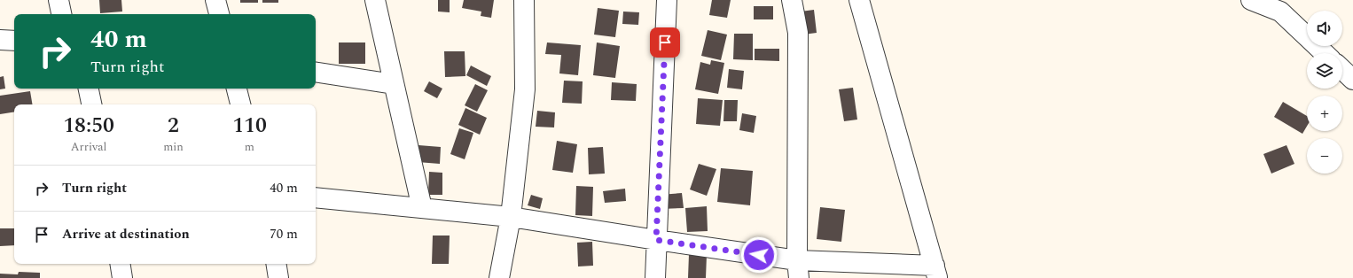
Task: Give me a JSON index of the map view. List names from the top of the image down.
{
  "page": {
    "map_buttons": ["+", "−"],
    "turn": ["40 m", "Turn right"],
    "eta": [
      "18:50",
      "Arrival",
      "2",
      "min",
      "110",
      "m"
    ],
    "list": [
      {
        "name": "Turn right",
        "value": "40 m"
      },
      {
        "name": "Arrive at destination",
        "value": "70 m"
      }
    ]
  }
}
